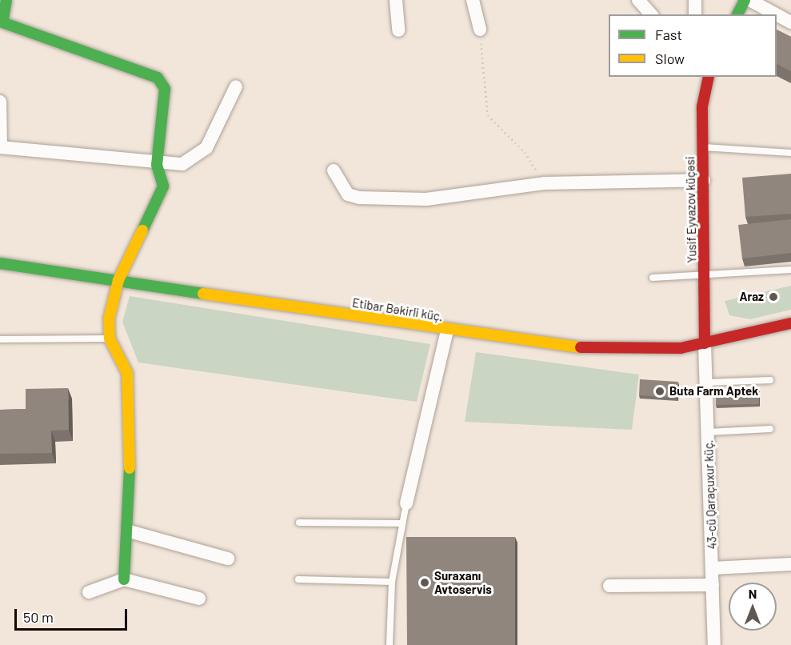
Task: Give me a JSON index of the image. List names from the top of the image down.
{
  "streets": {
    "street": ["Yusif Eyvazov küçəsi", "Etibar Bəkirli küç.", "43-cü Qaraçuxur küç."]
  },
  "crossings": [
    ["Yusif Eyvazov küçəsi", "Etibar Bəkirli küç."],
    ["Yusif Eyvazov küçəsi", "43-cü Qaraçuxur küç."],
    ["Etibar Bəkirli küç.", "43-cü Qaraçuxur küç."]
  ],
  "places": ["Araz", "Buta Farm Aptek", "Suraxanı Avtoservis"],
  "legend": ["Fast", "Slow"],
  "scale_bar": "50 m",
  "north": "top"
}
